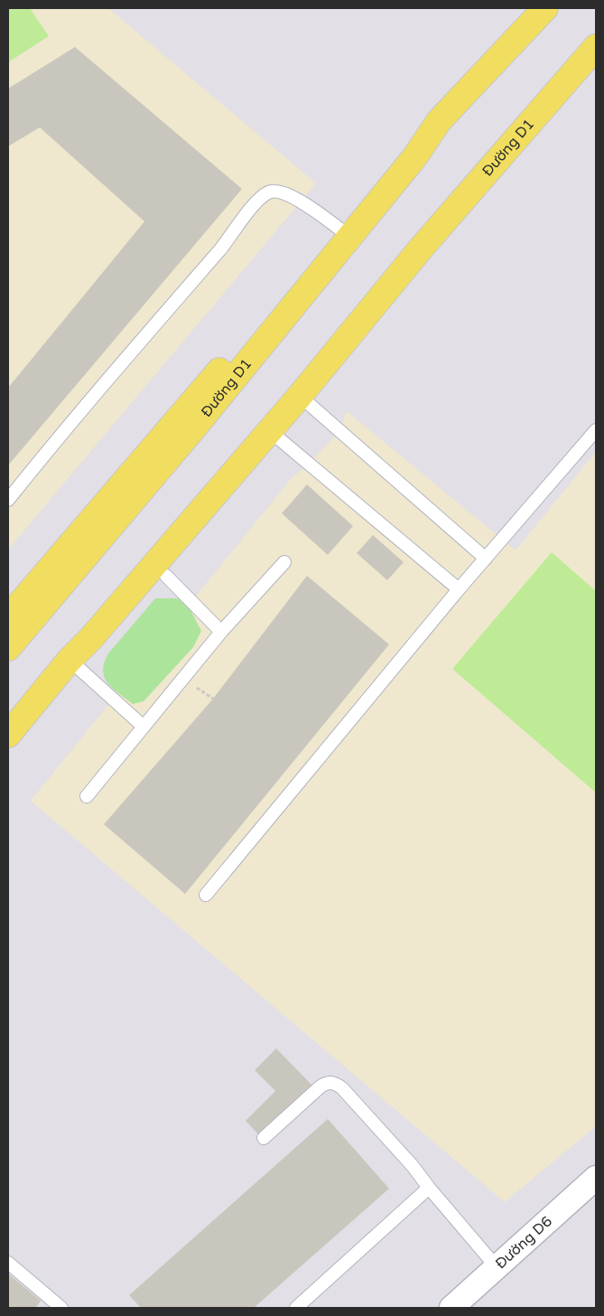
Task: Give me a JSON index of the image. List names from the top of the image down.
{
  "streets": {
    "main road": ["Đường D1"],
    "street": ["Đường D6"]
  }
}
